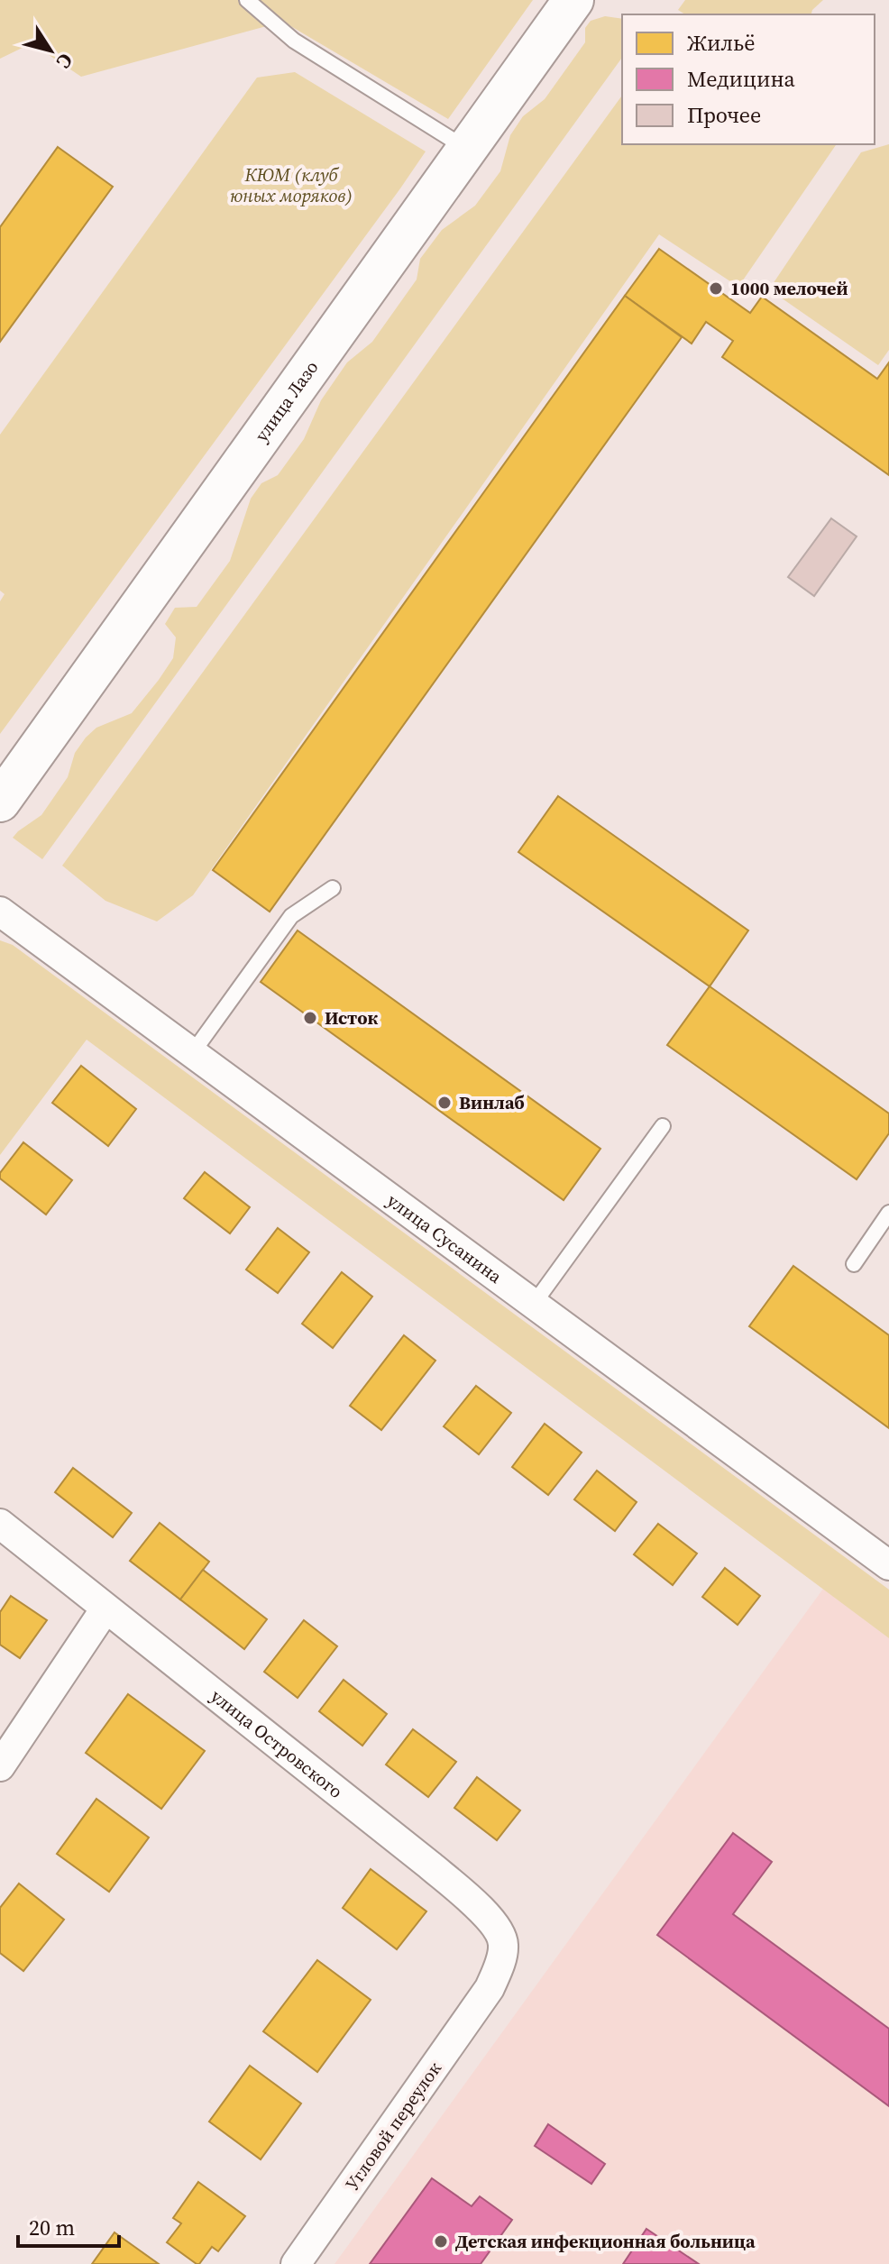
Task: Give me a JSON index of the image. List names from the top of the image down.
{
  "streets": {
    "main road": ["улица Лазо"],
    "street": ["улица Сусанина", "улица Островского", "Угловой переулок"]
  },
  "crossings": [
    ["улица Островского", "Угловой переулок"]
  ],
  "parks": ["КЮМ (клуб юных моряков)"],
  "places": [
    "1000 мелочей",
    "Исток",
    "Винлаб",
    "Детская инфекционная больница"
  ],
  "legend": ["Жильё", "Медицина", "Прочее"],
  "scale_bar": "20 m",
  "north": "bottom right"
}
